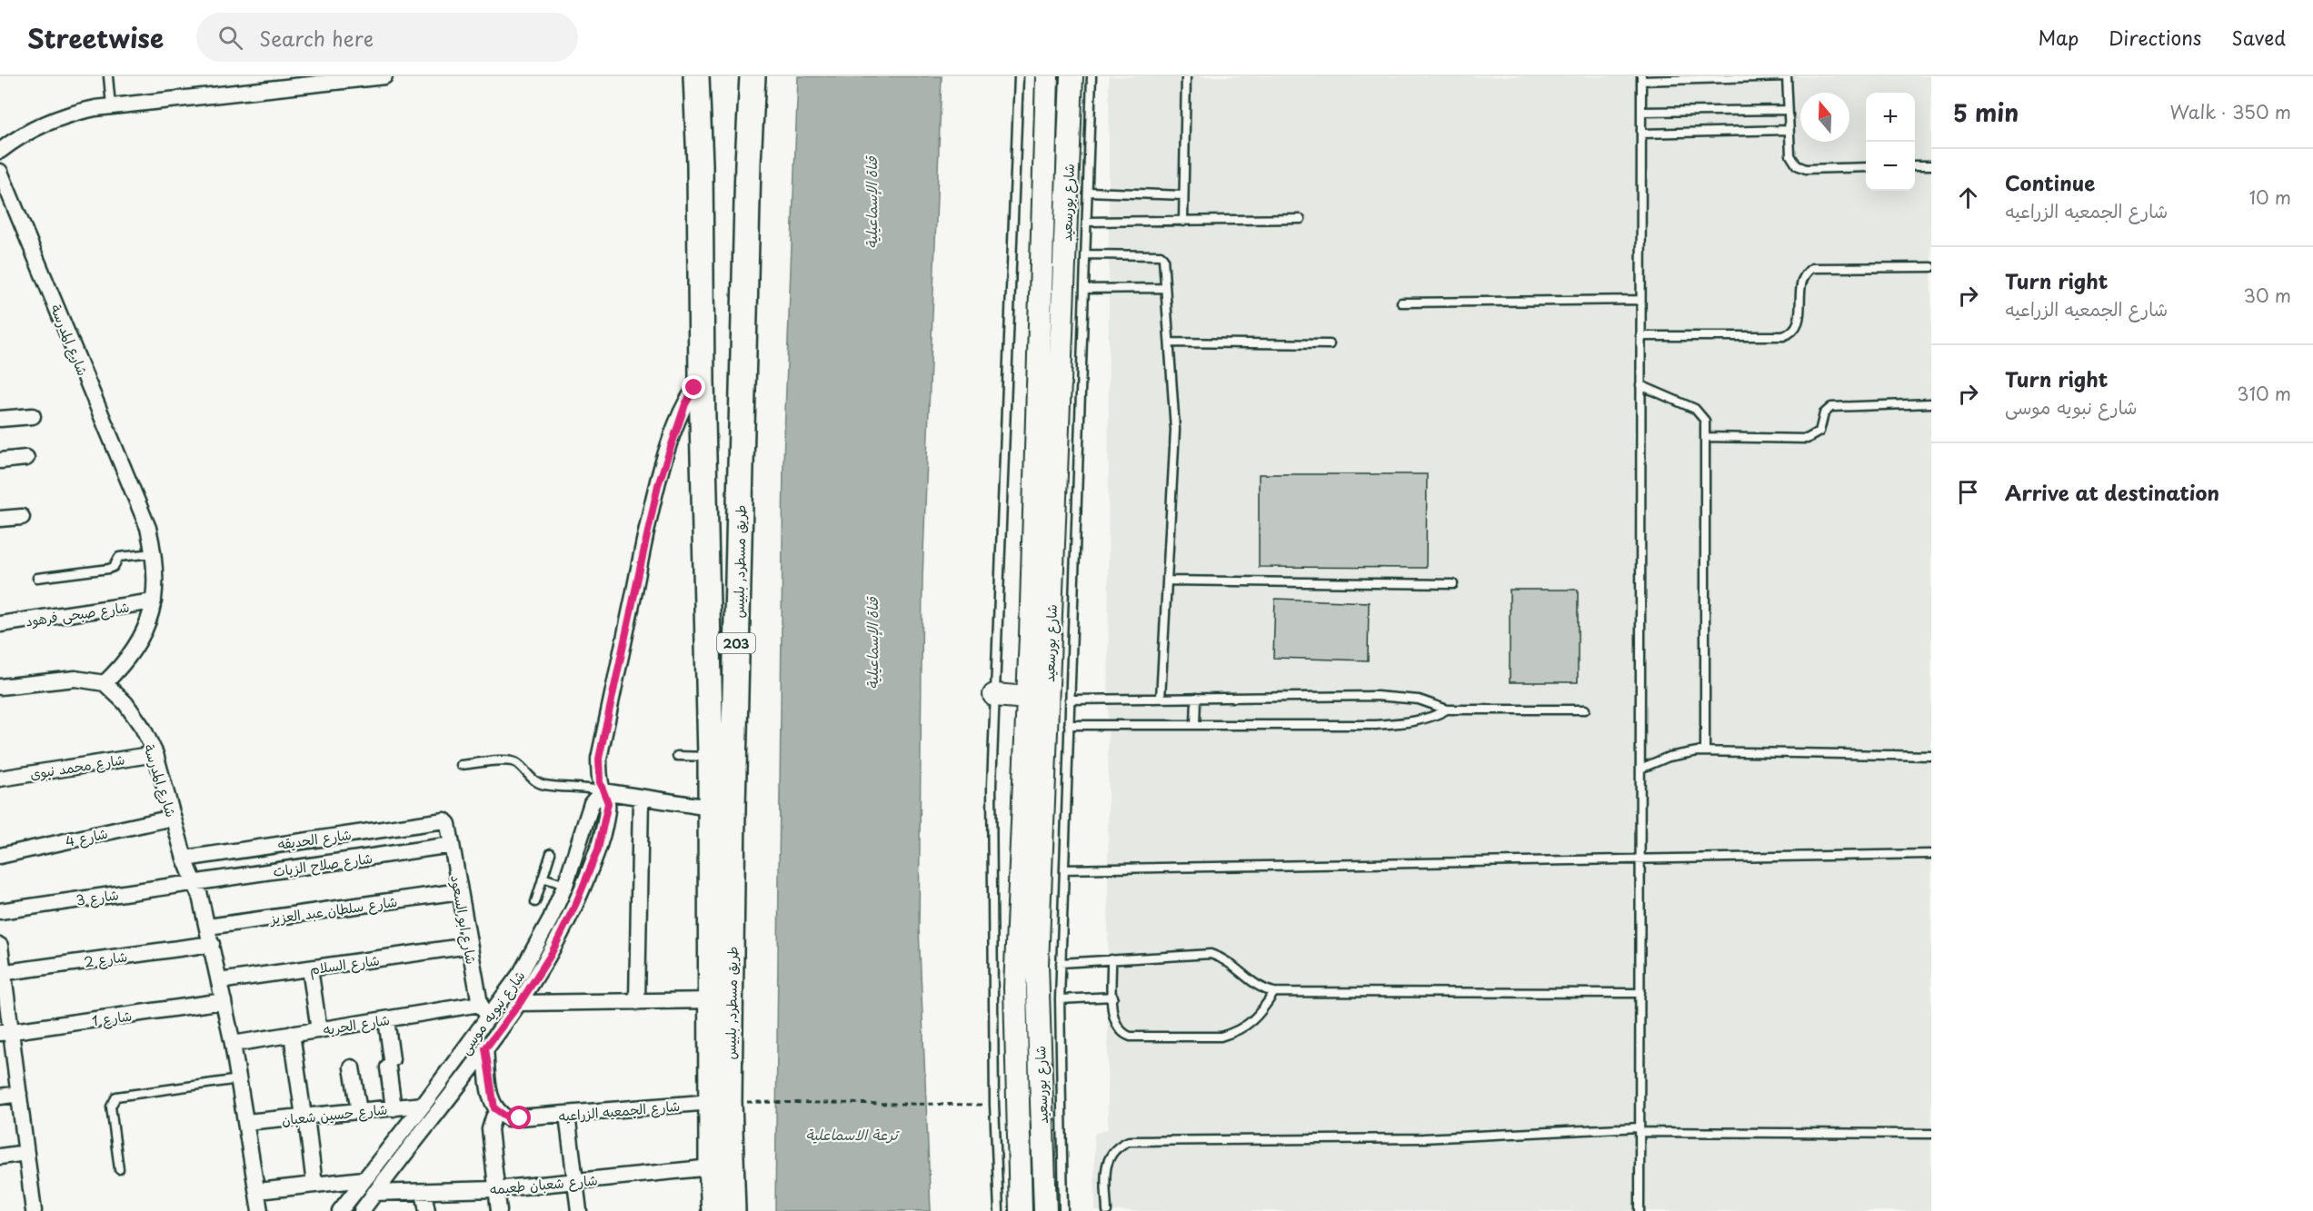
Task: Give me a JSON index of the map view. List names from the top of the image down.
{
  "streets": {
    "main road": ["شارع بورسعيد", "طريق مسطرد, بلبيس", "203"],
    "street": [
      "شارع المدرسة",
      "شارع صبحى فرهود",
      "شارع محمد نبوى",
      "شارع 4",
      "شارع الحديقه",
      "شارع صلاح الزيات",
      "شارع 3",
      "شارع سلطان عبد العزيز",
      "شارع ابو السعود",
      "شارع 2",
      "شارع السلام",
      "شارع نبويه موسى",
      "شارع 1",
      "شارع الحريه",
      "شارع الجمعيه الزراعيه",
      "شارع حسين شعبان",
      "شارع شعبان طعيمه"
    ]
  },
  "crossings": [
    ["شارع المدرسة", "شارع صبحى فرهود"],
    ["شارع المدرسة", "شارع محمد نبوى"],
    ["شارع المدرسة", "شارع 4"],
    ["شارع المدرسة", "شارع الحديقه"],
    ["شارع المدرسة", "شارع صلاح الزيات"],
    ["شارع المدرسة", "شارع 3"],
    ["شارع المدرسة", "شارع سلطان عبد العزيز"],
    ["شارع المدرسة", "شارع 2"],
    ["شارع المدرسة", "شارع السلام"],
    ["شارع المدرسة", "شارع 1"],
    ["شارع المدرسة", "شارع الحريه"],
    ["شارع المدرسة", "شارع حسين شعبان"],
    ["طريق مسطرد, بلبيس", "شارع نبويه موسى"],
    ["طريق مسطرد, بلبيس", "شارع الجمعيه الزراعيه"],
    ["طريق مسطرد, بلبيس", "شارع شعبان طعيمه"],
    ["شارع الحديقه", "شارع ابو السعود"],
    ["شارع صلاح الزيات", "شارع 3"],
    ["شارع صلاح الزيات", "شارع ابو السعود"],
    ["شارع سلطان عبد العزيز", "شارع ابو السعود"],
    ["شارع ابو السعود", "شارع السلام"],
    ["شارع ابو السعود", "شارع نبويه موسى"],
    ["شارع ابو السعود", "شارع الحريه"],
    ["شارع نبويه موسى", "شارع حسين شعبان"],
    ["شارع نبويه موسى", "شارع شعبان طعيمه"]
  ],
  "water": ["قناة الإسماعيلية", "ترعة الاسماعلية"],
  "north": "top",
  "page": {
    "header": "Streetwise",
    "search": "Search here",
    "nav": ["Map", "Directions", "Saved"],
    "heading": ["5 min", "Walk · 350 m"],
    "map_buttons": ["+", "−"],
    "list": [
      ["Continue", "شارع الجمعيه الزراعيه", "10 m"],
      ["Turn right", "شارع الجمعيه الزراعيه", "30 m"],
      ["Turn right", "شارع نبويه موسى", "310 m"],
      "Arrive at destination"
    ]
  }
}
